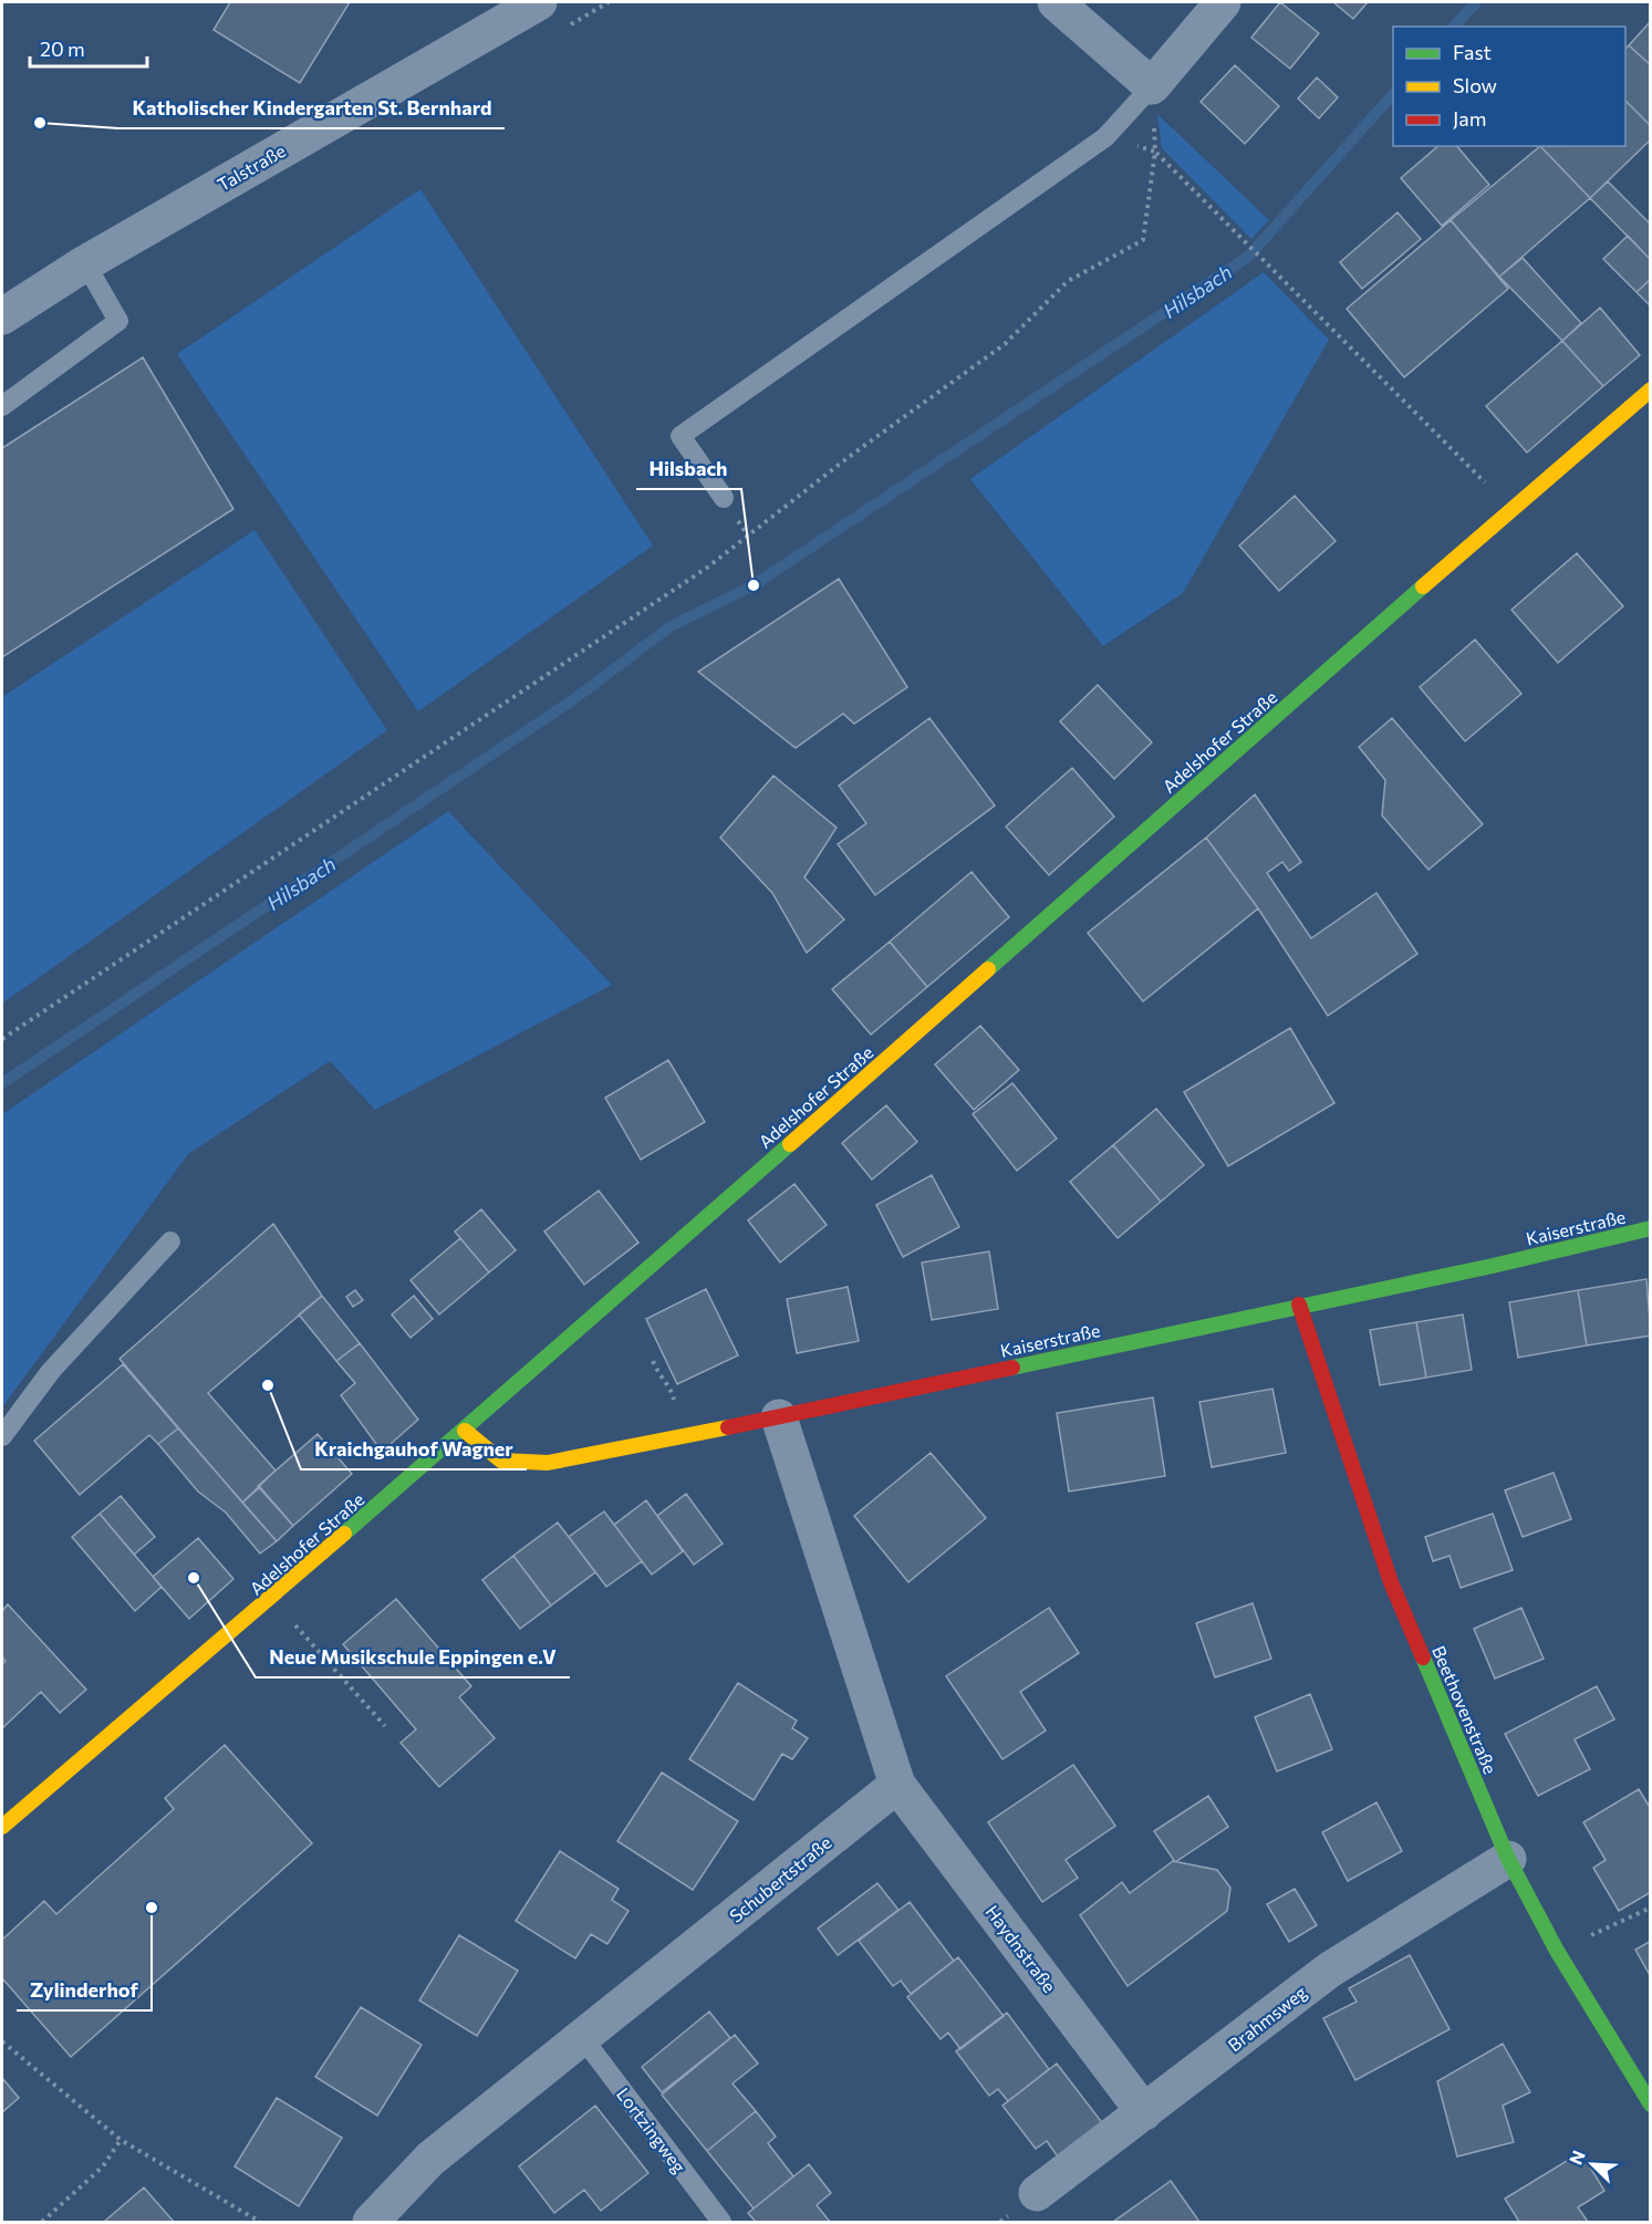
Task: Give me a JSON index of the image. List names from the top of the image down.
{
  "streets": {
    "street": [
      "Talstraße",
      "Adelshofer Straße",
      "Kaiserstraße",
      "Beethovenstraße",
      "Schubertstraße",
      "Haydnstraße",
      "Brahmsweg"
    ],
    "lane": ["Lortzingweg"]
  },
  "crossings": [
    ["Adelshofer Straße", "Kaiserstraße"],
    ["Kaiserstraße", "Beethovenstraße"],
    ["Beethovenstraße", "Brahmsweg"],
    ["Schubertstraße", "Haydnstraße"],
    ["Schubertstraße", "Lortzingweg"],
    ["Haydnstraße", "Brahmsweg"]
  ],
  "water": ["Hilsbach"],
  "places": [
    "Katholischer Kindergarten St. Bernhard",
    "Hilsbach",
    "Kraichgauhof Wagner",
    "Neue Musikschule Eppingen e.V",
    "Zylinderhof"
  ],
  "legend": ["Fast", "Slow", "Jam"],
  "scale_bar": "20 m",
  "north": "top left"
}
